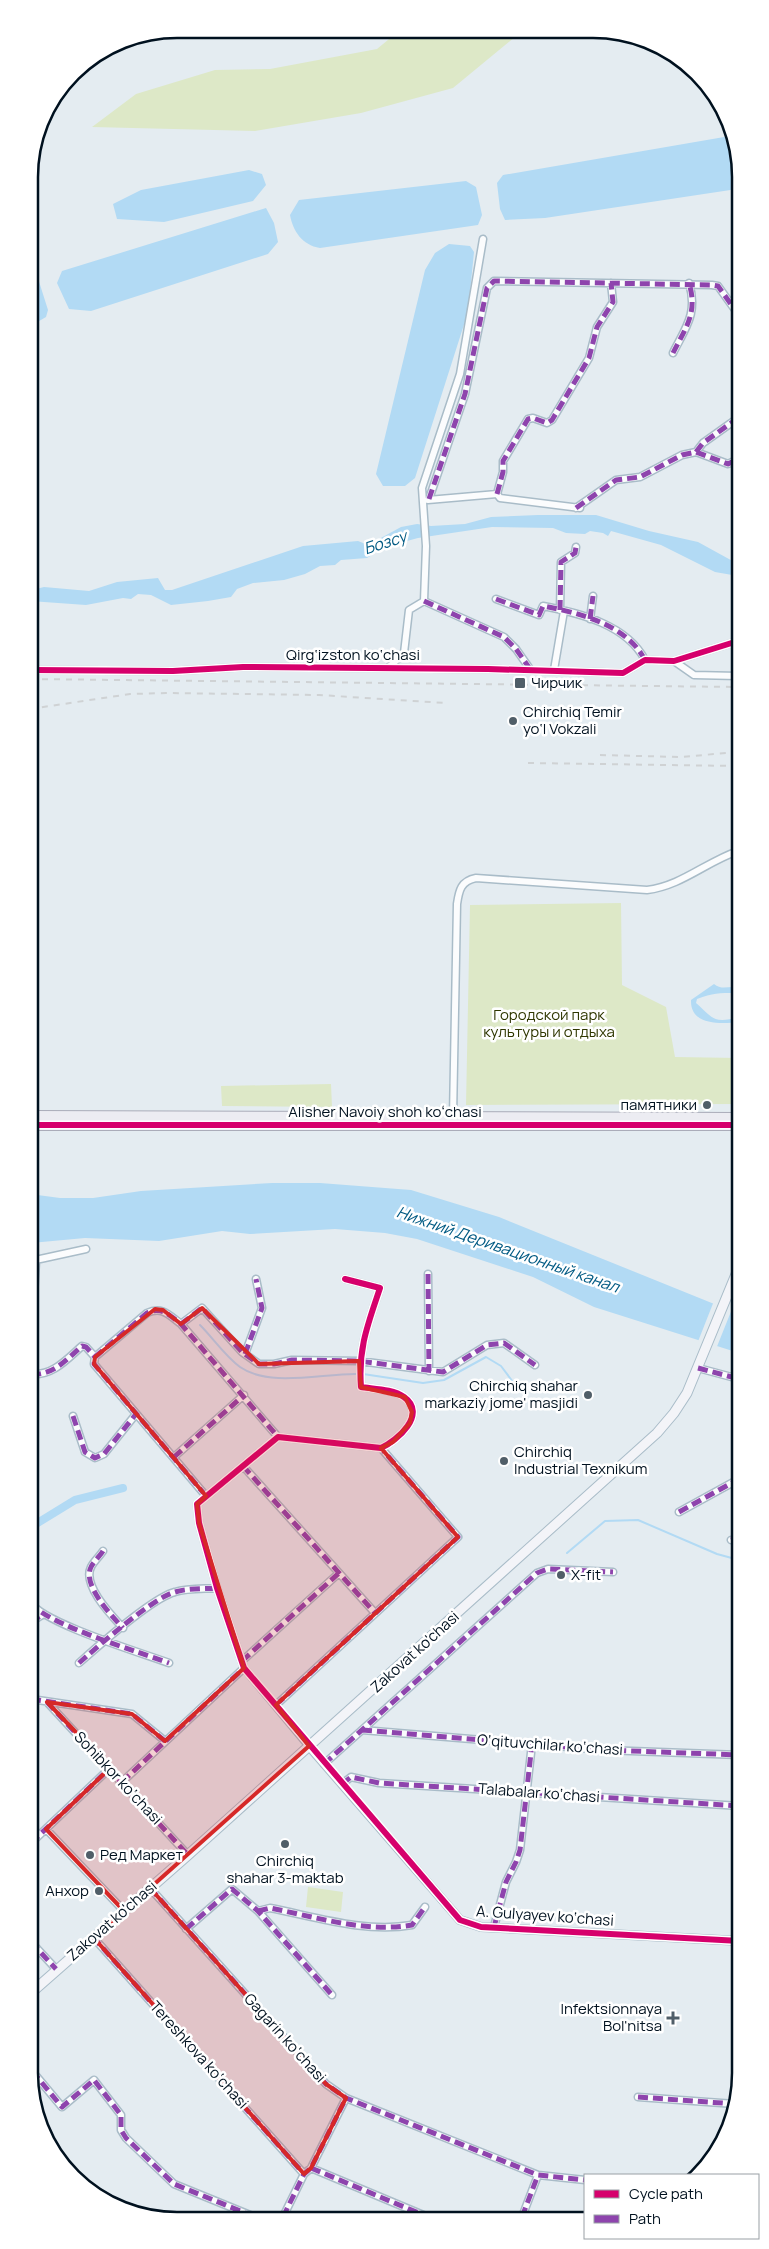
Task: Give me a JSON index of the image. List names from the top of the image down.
{
  "streets": {
    "main road": ["Alisher Navoiy shoh koʻchasi", "Zakovat ko'chasi"],
    "street": [
      "Qirg‘izston ko‘chasi",
      "O‘qituvchilar ko‘chasi",
      "Sohibkor ko‘chasi",
      "Talabalar ko‘chasi",
      "A. Gulyayev ko‘chasi",
      "Gagarin ko‘chasi",
      "Tereshkova ko‘chasi"
    ]
  },
  "crossings": [
    ["Zakovat ko'chasi", "Sohibkor ko‘chasi"],
    ["Zakovat ko'chasi", "A. Gulyayev ko‘chasi"],
    ["Zakovat ko'chasi", "Gagarin ko‘chasi"],
    ["Zakovat ko'chasi", "Tereshkova ko‘chasi"],
    ["Talabalar ko‘chasi", "A. Gulyayev ko‘chasi"]
  ],
  "water": ["Бозсу", "Нижний Деривационный канал"],
  "parks": ["Городской парк культуры и отдыха"],
  "places": {
    "transit": ["Чирчик"],
    "other": [
      "Chirchiq Temir yo‘l Vokzali",
      "памятники",
      "Chirchiq shahar markaziy jome' masjidi",
      "Chirchiq Industrial Texnikum",
      "X-fit",
      "Chirchiq shahar 3-maktab",
      "Ред Маркет",
      "Анхор"
    ],
    "health": ["Infektsionnaya Bol'nitsa"]
  },
  "legend": ["Cycle path", "Path"]
}
